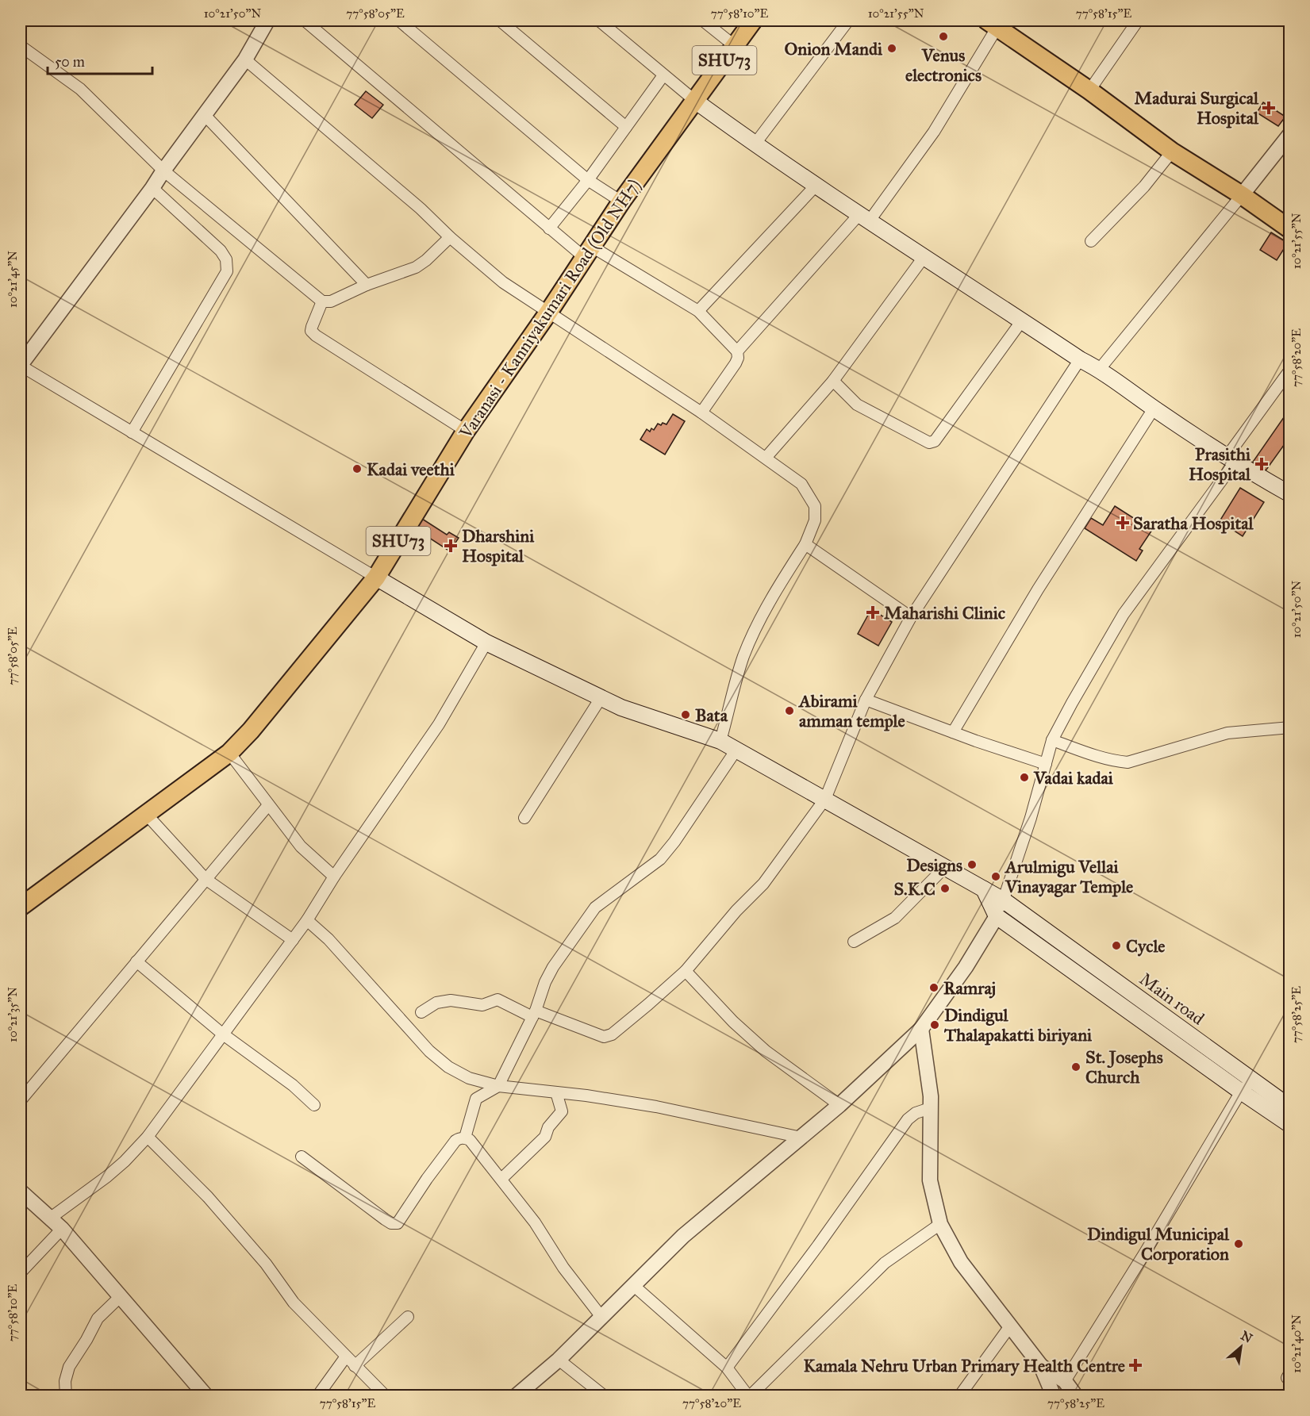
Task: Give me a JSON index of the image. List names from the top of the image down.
{
  "streets": {
    "main road": ["SHU73", "Varanasi - Kanniyakumari Road (Old NH7)", "Main road"]
  },
  "crossings": [
    ["Varanasi - Kanniyakumari Road (Old NH7)", "Main road"]
  ],
  "places": {
    "other": [
      "Venus electronics",
      "Onion Mandi",
      "Kadai veethi",
      "Abirami amman temple",
      "Bata",
      "Vadai kadai",
      "Designs",
      "Arulmigu Vellai Vinayagar Temple",
      "S.K.C",
      "Cycle",
      "Ramraj",
      "Dindigul Thalapakatti biriyani",
      "St. Josephs Church",
      "Dindigul Municipal Corporation"
    ],
    "health": [
      "Madurai Surgical Hospital",
      "Prasithi Hospital",
      "Saratha Hospital",
      "Dharshini Hospital",
      "Maharishi Clinic",
      "Kamala Nehru Urban Primary Health Centre"
    ]
  },
  "scale_bar": "50 m",
  "north": "top right",
  "coordinates": [
    "10°21'50\"N",
    "77°58'05\"E",
    "77°58'10\"E",
    "10°21'55\"N",
    "77°58'15\"E",
    "10°21'45\"N",
    "77°58'20\"E",
    "77°58'25\"E",
    "10°21'35\"N",
    "10°21'40\"N"
  ]
}
